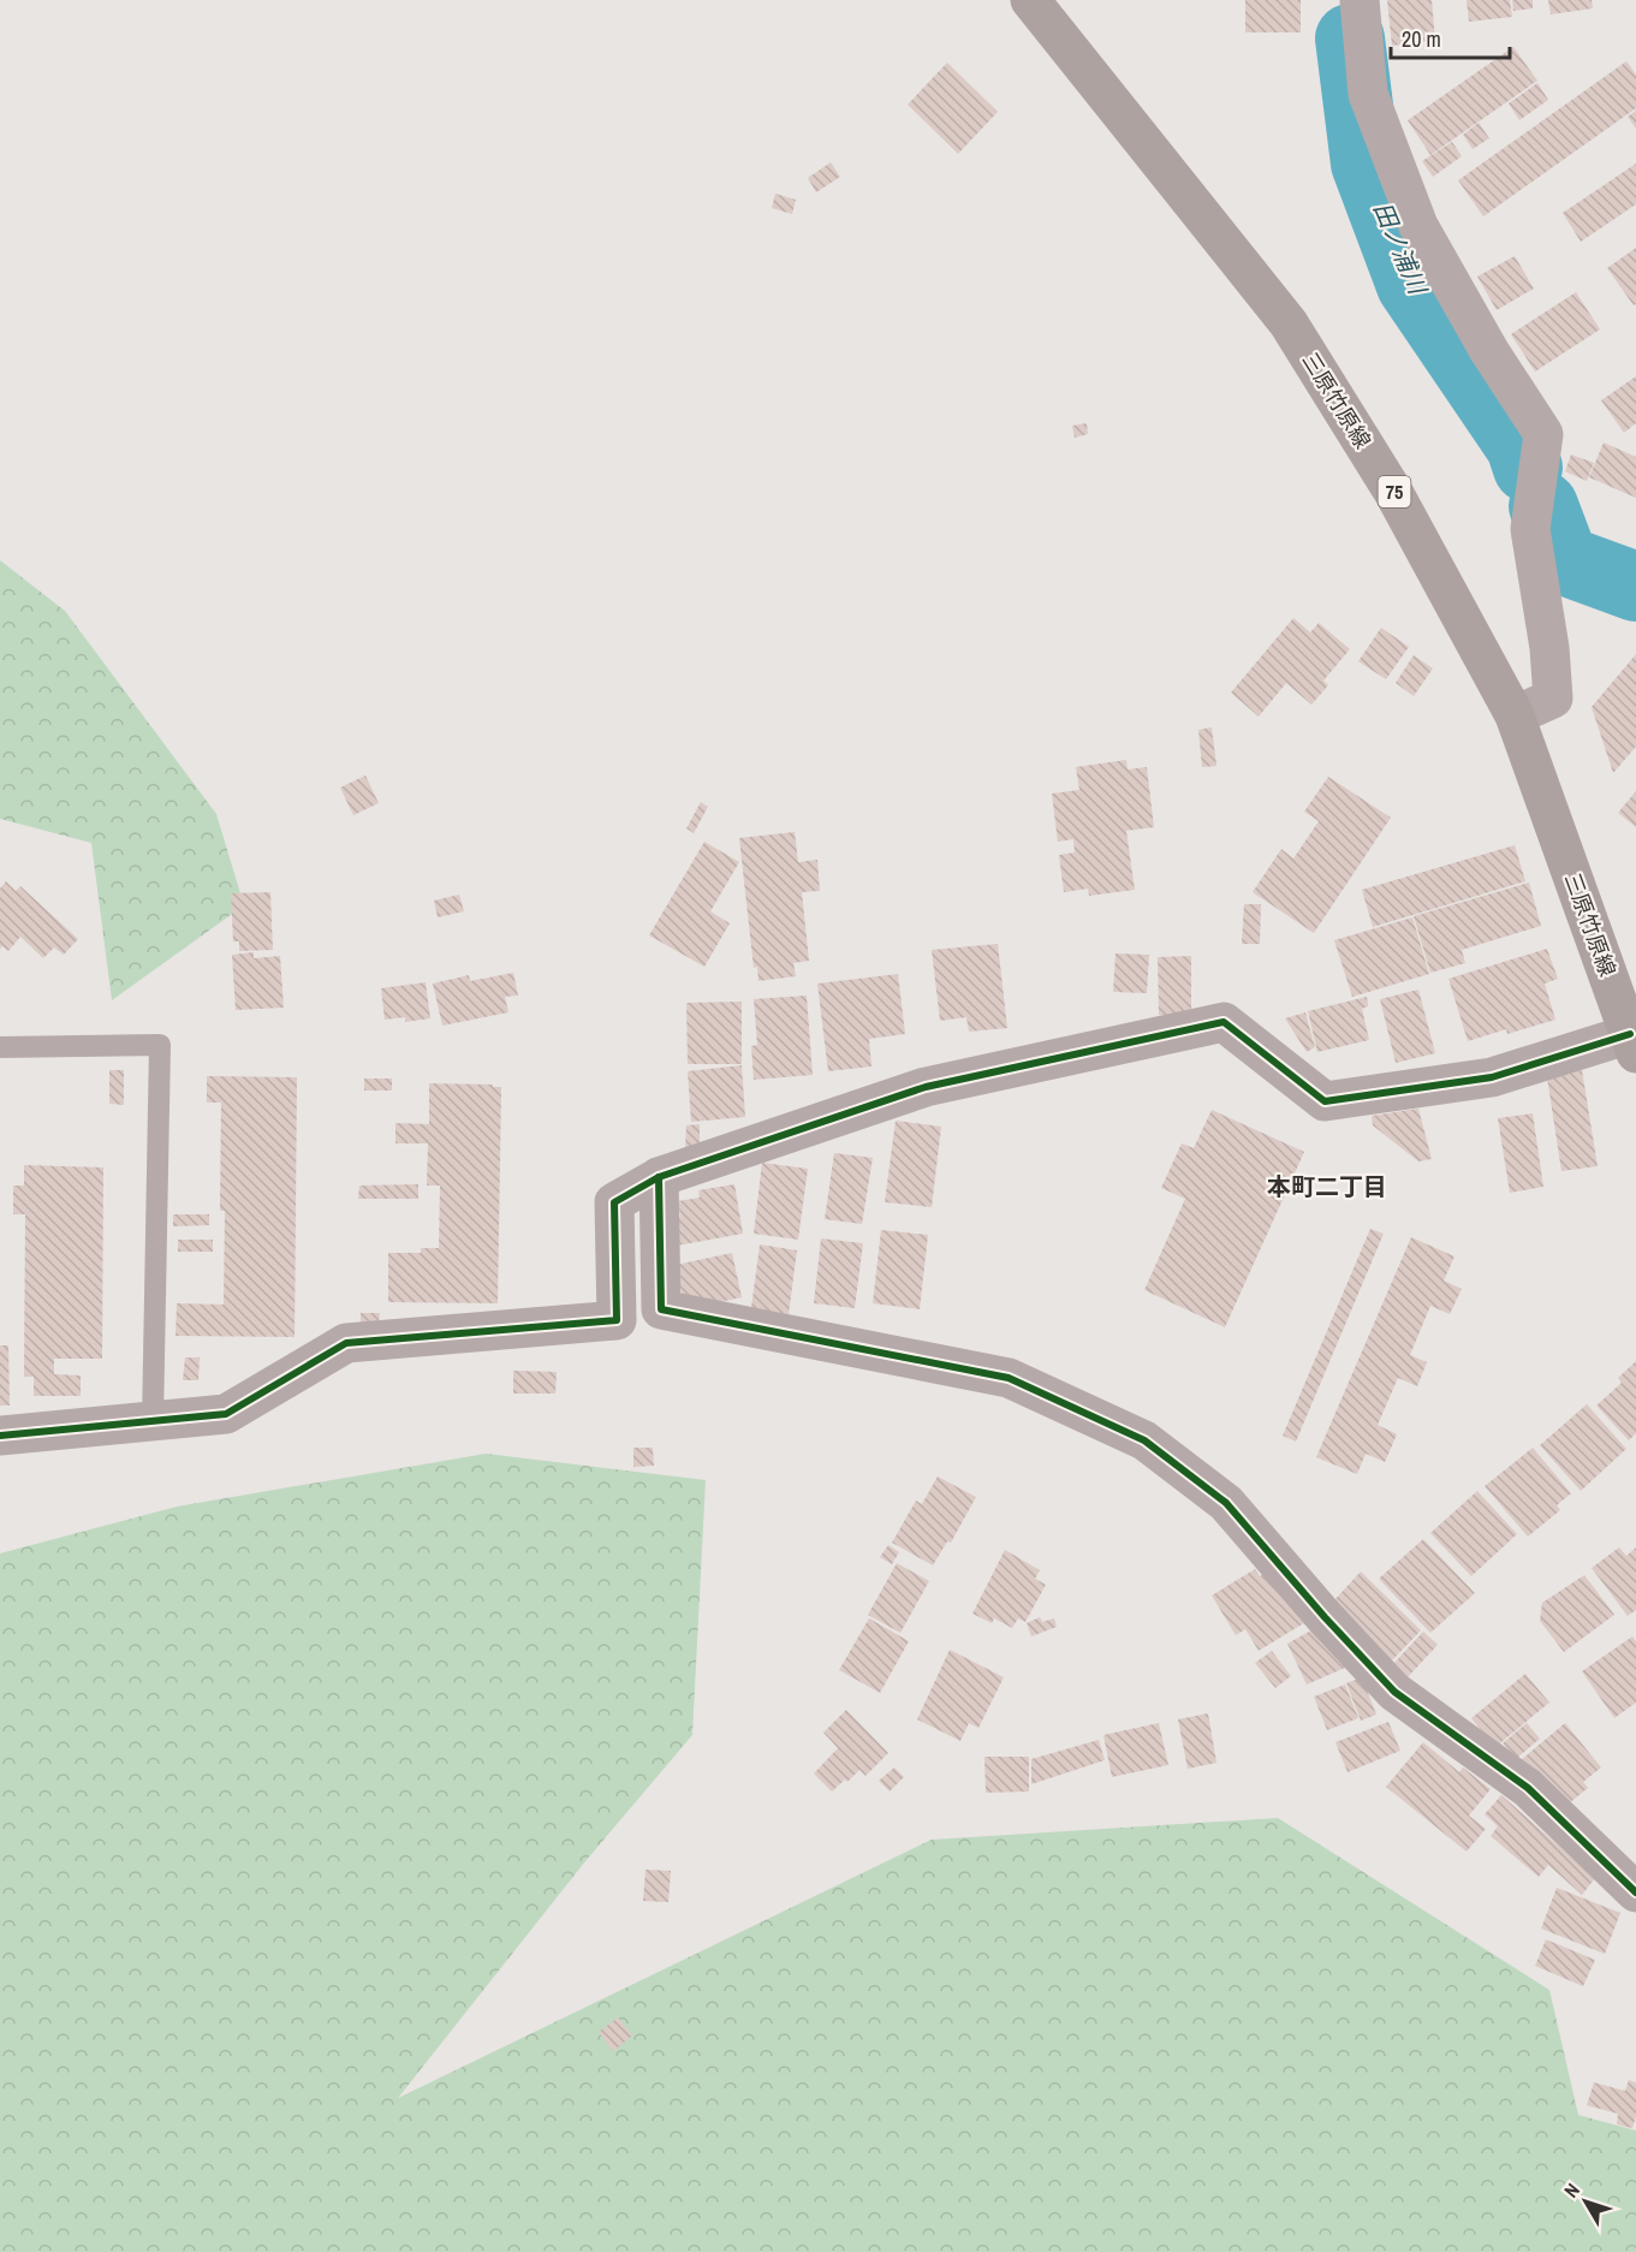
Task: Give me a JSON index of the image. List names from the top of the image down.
{
  "streets": {
    "main road": ["三原竹原線", "75"]
  },
  "districts": ["本町二丁目"],
  "water": ["田ノ浦川"],
  "scale_bar": "20 m",
  "north": "top left"
}
